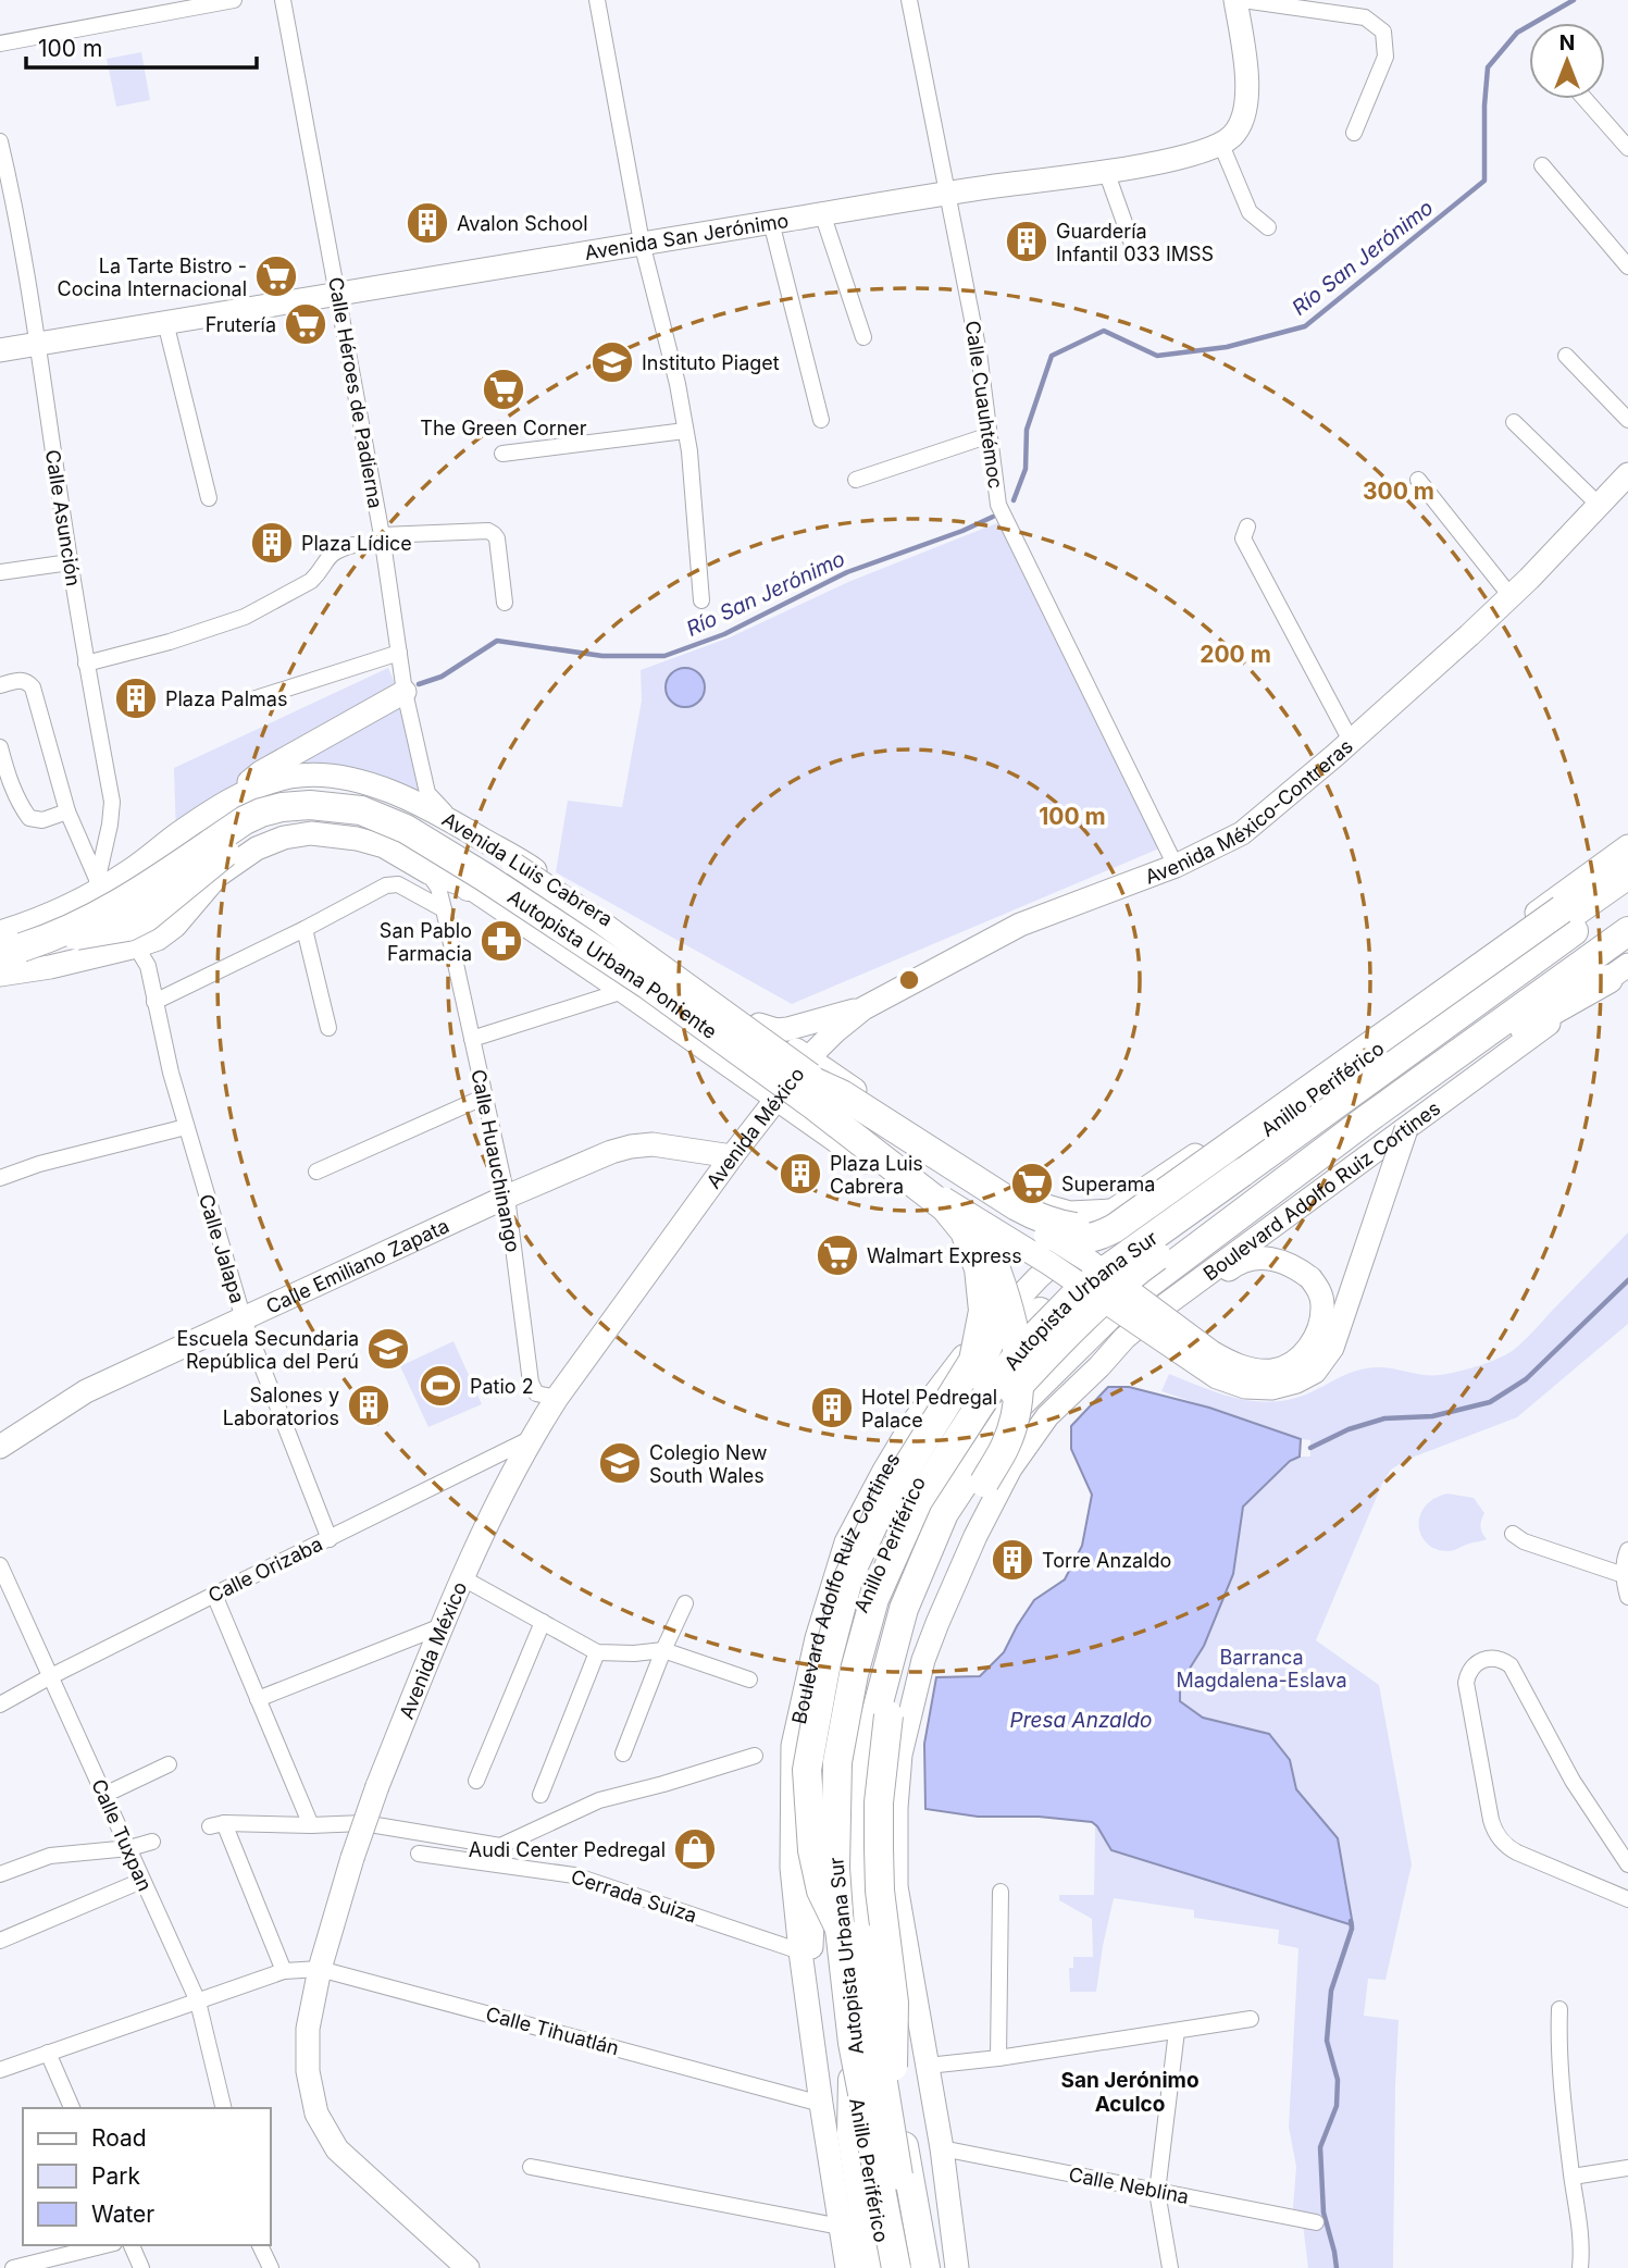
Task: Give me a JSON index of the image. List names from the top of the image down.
{
  "streets": {
    "highway": ["Autopista Urbana Poniente", "Anillo Periférico", "Autopista Urbana Sur"],
    "main road": [
      "Avenida San Jerónimo",
      "Avenida México-Contreras",
      "Avenida Luis Cabrera",
      "Avenida México",
      "Boulevard Adolfo Ruiz Cortines",
      "Calle Emiliano Zapata"
    ],
    "street": [
      "Calle Héroes de Padierna",
      "Calle Cuauhtémoc",
      "Calle Asunción",
      "Calle Huauchinango",
      "Calle Jalapa",
      "Calle Orizaba",
      "Calle Tuxpan",
      "Cerrada Suiza",
      "Calle Tihuatlán",
      "Calle Neblina"
    ]
  },
  "crossings": [
    ["Avenida San Jerónimo", "Calle Héroes de Padierna"],
    ["Avenida San Jerónimo", "Calle Cuauhtémoc"],
    ["Avenida San Jerónimo", "Calle Asunción"],
    ["Calle Héroes de Padierna", "Avenida Luis Cabrera"],
    ["Calle Cuauhtémoc", "Avenida México-Contreras"],
    ["Calle Asunción", "Avenida Luis Cabrera"],
    ["Avenida México-Contreras", "Avenida Luis Cabrera"],
    ["Avenida México-Contreras", "Autopista Urbana Poniente"],
    ["Avenida México-Contreras", "Avenida México"],
    ["Avenida Luis Cabrera", "Autopista Urbana Poniente"],
    ["Avenida Luis Cabrera", "Avenida México"],
    ["Avenida Luis Cabrera", "Calle Huauchinango"],
    ["Avenida Luis Cabrera", "Boulevard Adolfo Ruiz Cortines"],
    ["Avenida Luis Cabrera", "Calle Jalapa"],
    ["Autopista Urbana Poniente", "Avenida México"],
    ["Autopista Urbana Poniente", "Autopista Urbana Sur"],
    ["Anillo Periférico", "Boulevard Adolfo Ruiz Cortines"],
    ["Avenida México", "Calle Huauchinango"],
    ["Avenida México", "Calle Emiliano Zapata"],
    ["Avenida México", "Calle Orizaba"],
    ["Avenida México", "Calle Tihuatlán"],
    ["Calle Huauchinango", "Calle Emiliano Zapata"],
    ["Boulevard Adolfo Ruiz Cortines", "Cerrada Suiza"],
    ["Boulevard Adolfo Ruiz Cortines", "Calle Tihuatlán"],
    ["Boulevard Adolfo Ruiz Cortines", "Calle Neblina"],
    ["Calle Jalapa", "Calle Emiliano Zapata"],
    ["Calle Jalapa", "Calle Orizaba"],
    ["Calle Orizaba", "Calle Tuxpan"],
    ["Calle Tuxpan", "Calle Tihuatlán"]
  ],
  "districts": ["San Jerónimo Aculco"],
  "water": ["Río San Jerónimo", "Presa Anzaldo"],
  "parks": ["Barranca Magdalena-Eslava"],
  "places": {
    "building": [
      "Avalon School",
      "Guardería Infantil 033 IMSS",
      "Plaza Lídice",
      "Plaza Palmas",
      "Plaza Luis Cabrera",
      "Salones y Laboratorios",
      "Hotel Pedregal Palace",
      "Torre Anzaldo"
    ],
    "supermarket": [
      "La Tarte Bistro - Cocina Internacional",
      "Frutería",
      "The Green Corner",
      "Superama",
      "Walmart Express"
    ],
    "school or university": ["Instituto Piaget", "Escuela Secundaria República del Perú", "Colegio New South Wales"],
    "pharmacy": ["San Pablo Farmacia"],
    "sports": ["Patio 2"],
    "shop": ["Audi Center Pedregal"]
  },
  "legend": ["Road", "Park", "Water"],
  "scale_bar": "100 m",
  "north": "top",
  "rings": ["300 m", "200 m", "100 m"]
}
